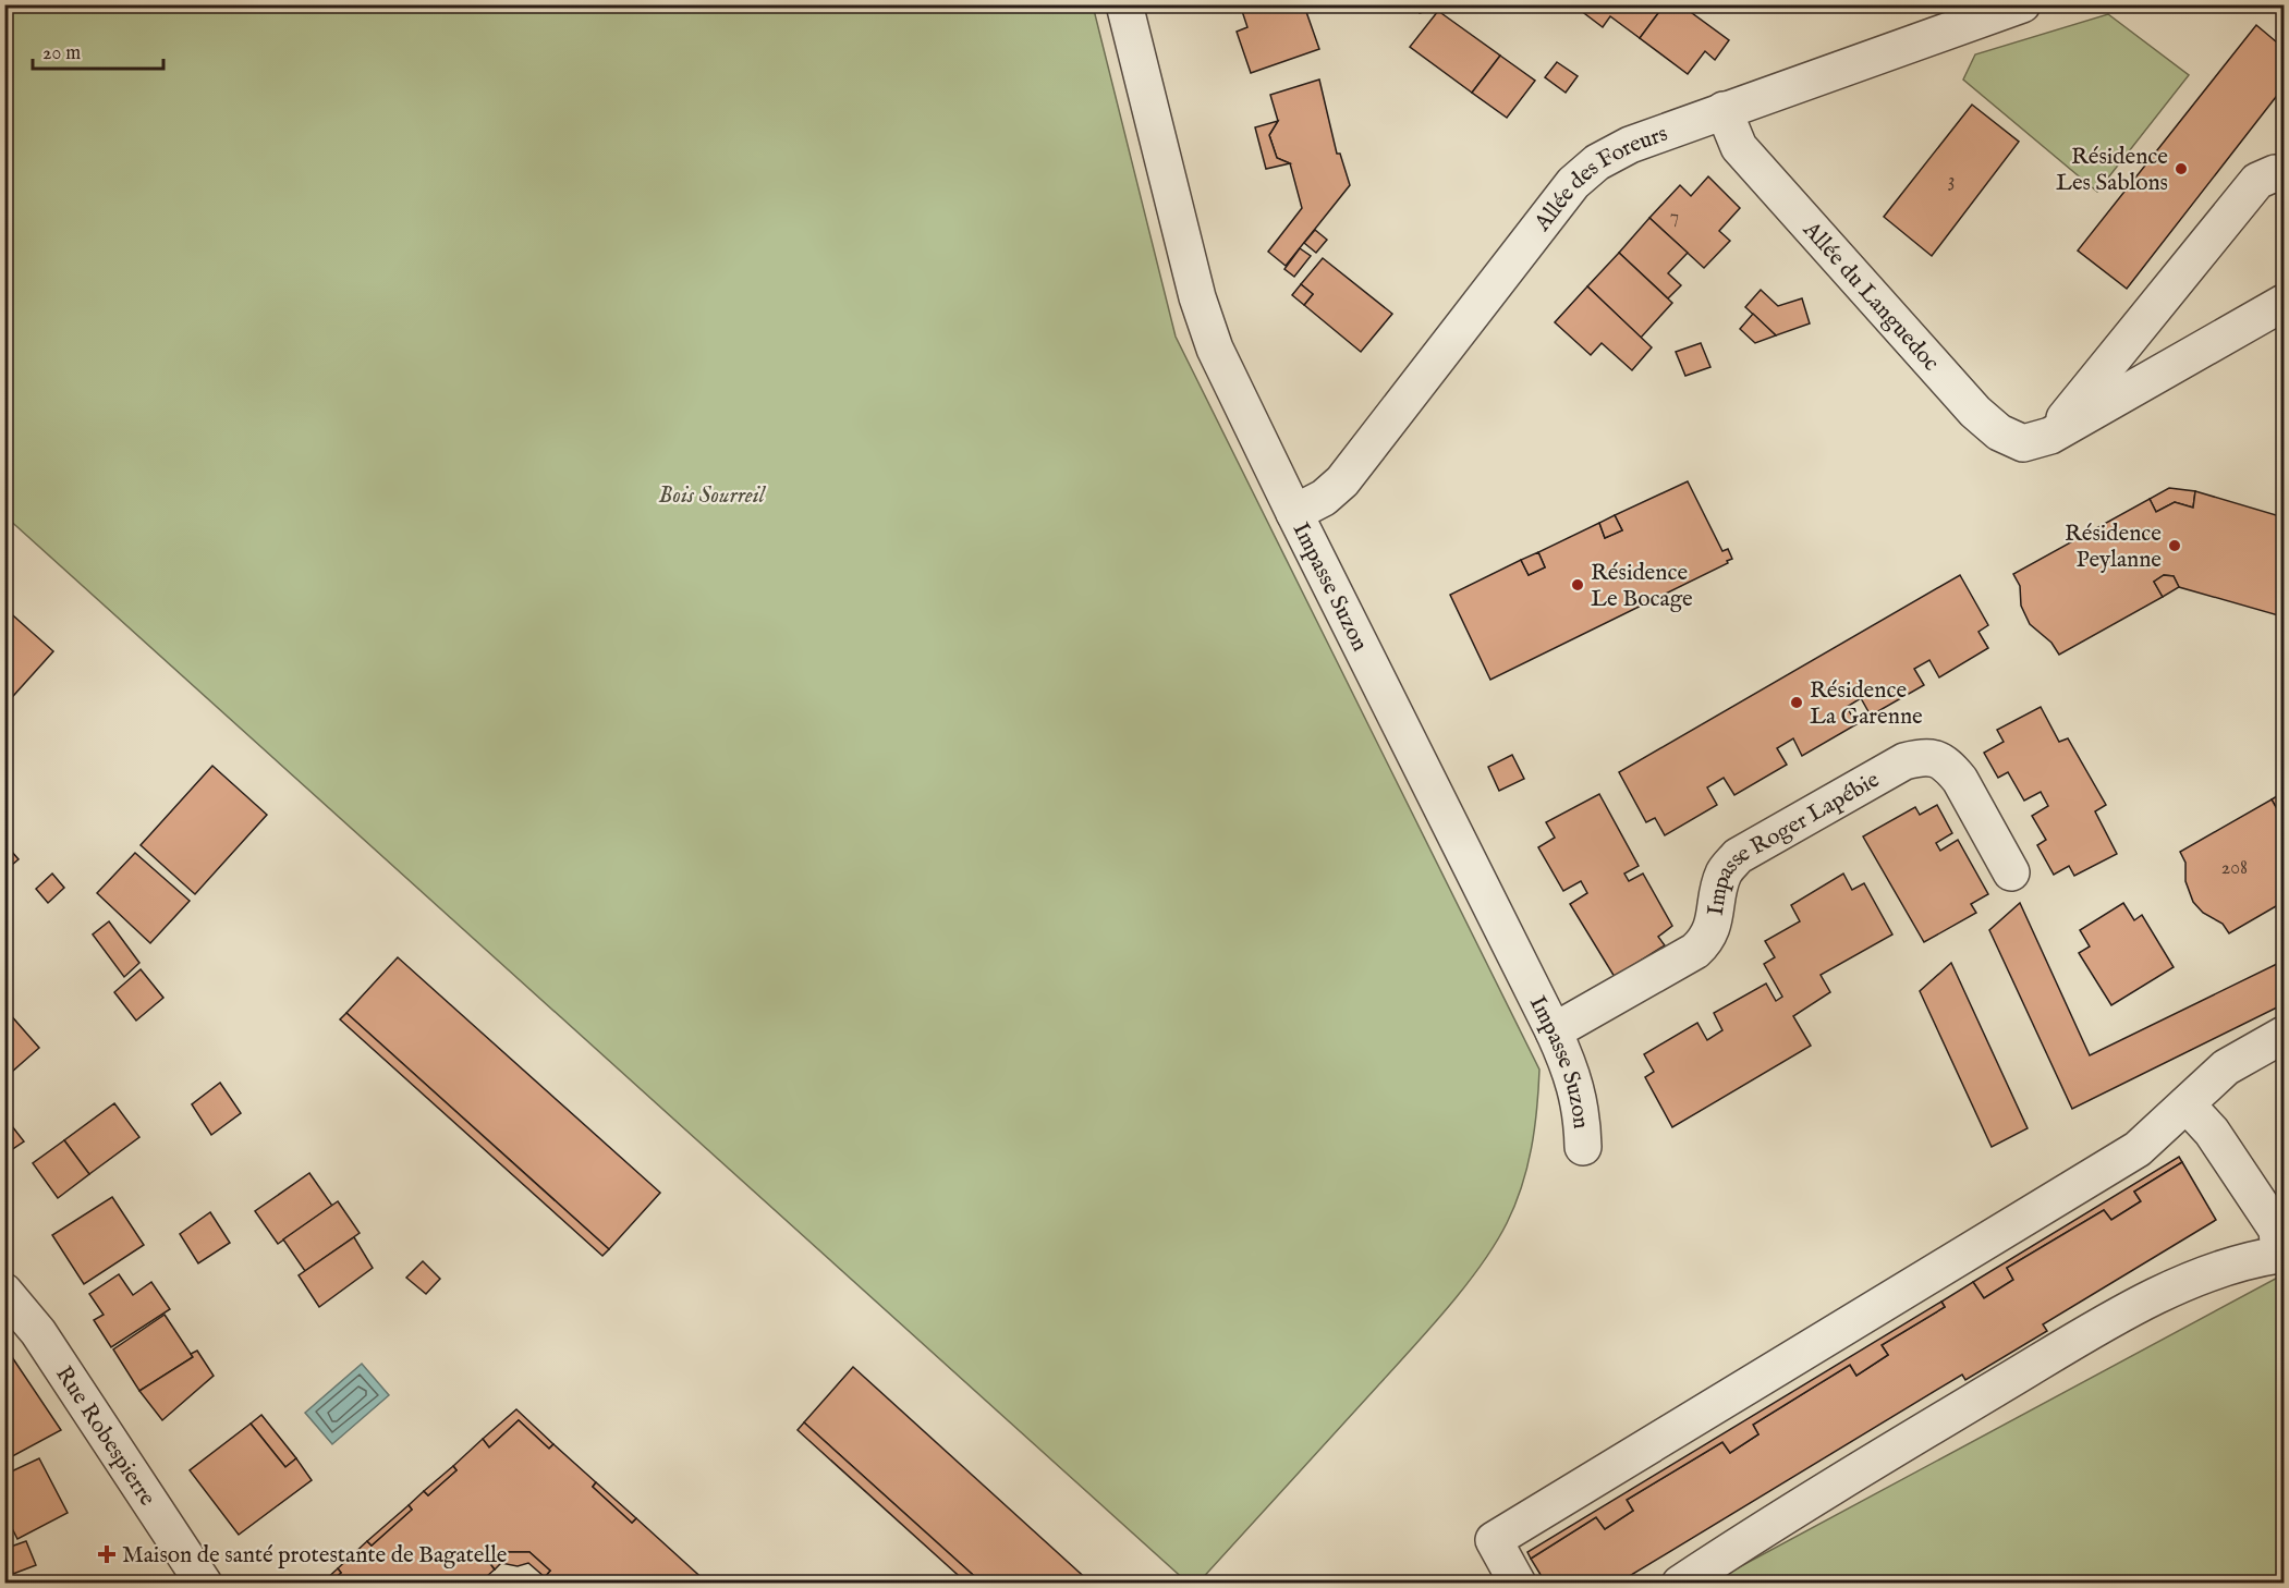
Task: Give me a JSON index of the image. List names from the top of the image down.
{
  "streets": {
    "street": [
      "Allée des Foreurs",
      "Allée du Languedoc",
      "Impasse Suzon",
      "Impasse Roger Lapébie",
      "Rue Robespierre"
    ]
  },
  "crossings": [
    ["Allée des Foreurs", "Allée du Languedoc"],
    ["Allée des Foreurs", "Impasse Suzon"],
    ["Impasse Suzon", "Impasse Roger Lapébie"]
  ],
  "parks": ["Bois Sourreil"],
  "places": {
    "other": [
      "Résidence Les Sablons",
      "Résidence Peylanne",
      "Résidence Le Bocage",
      "Résidence La Garenne"
    ],
    "health": ["Maison de santé protestante de Bagatelle"]
  },
  "house_numbers": ["3", "7", "208"],
  "scale_bar": "20 m"
}
